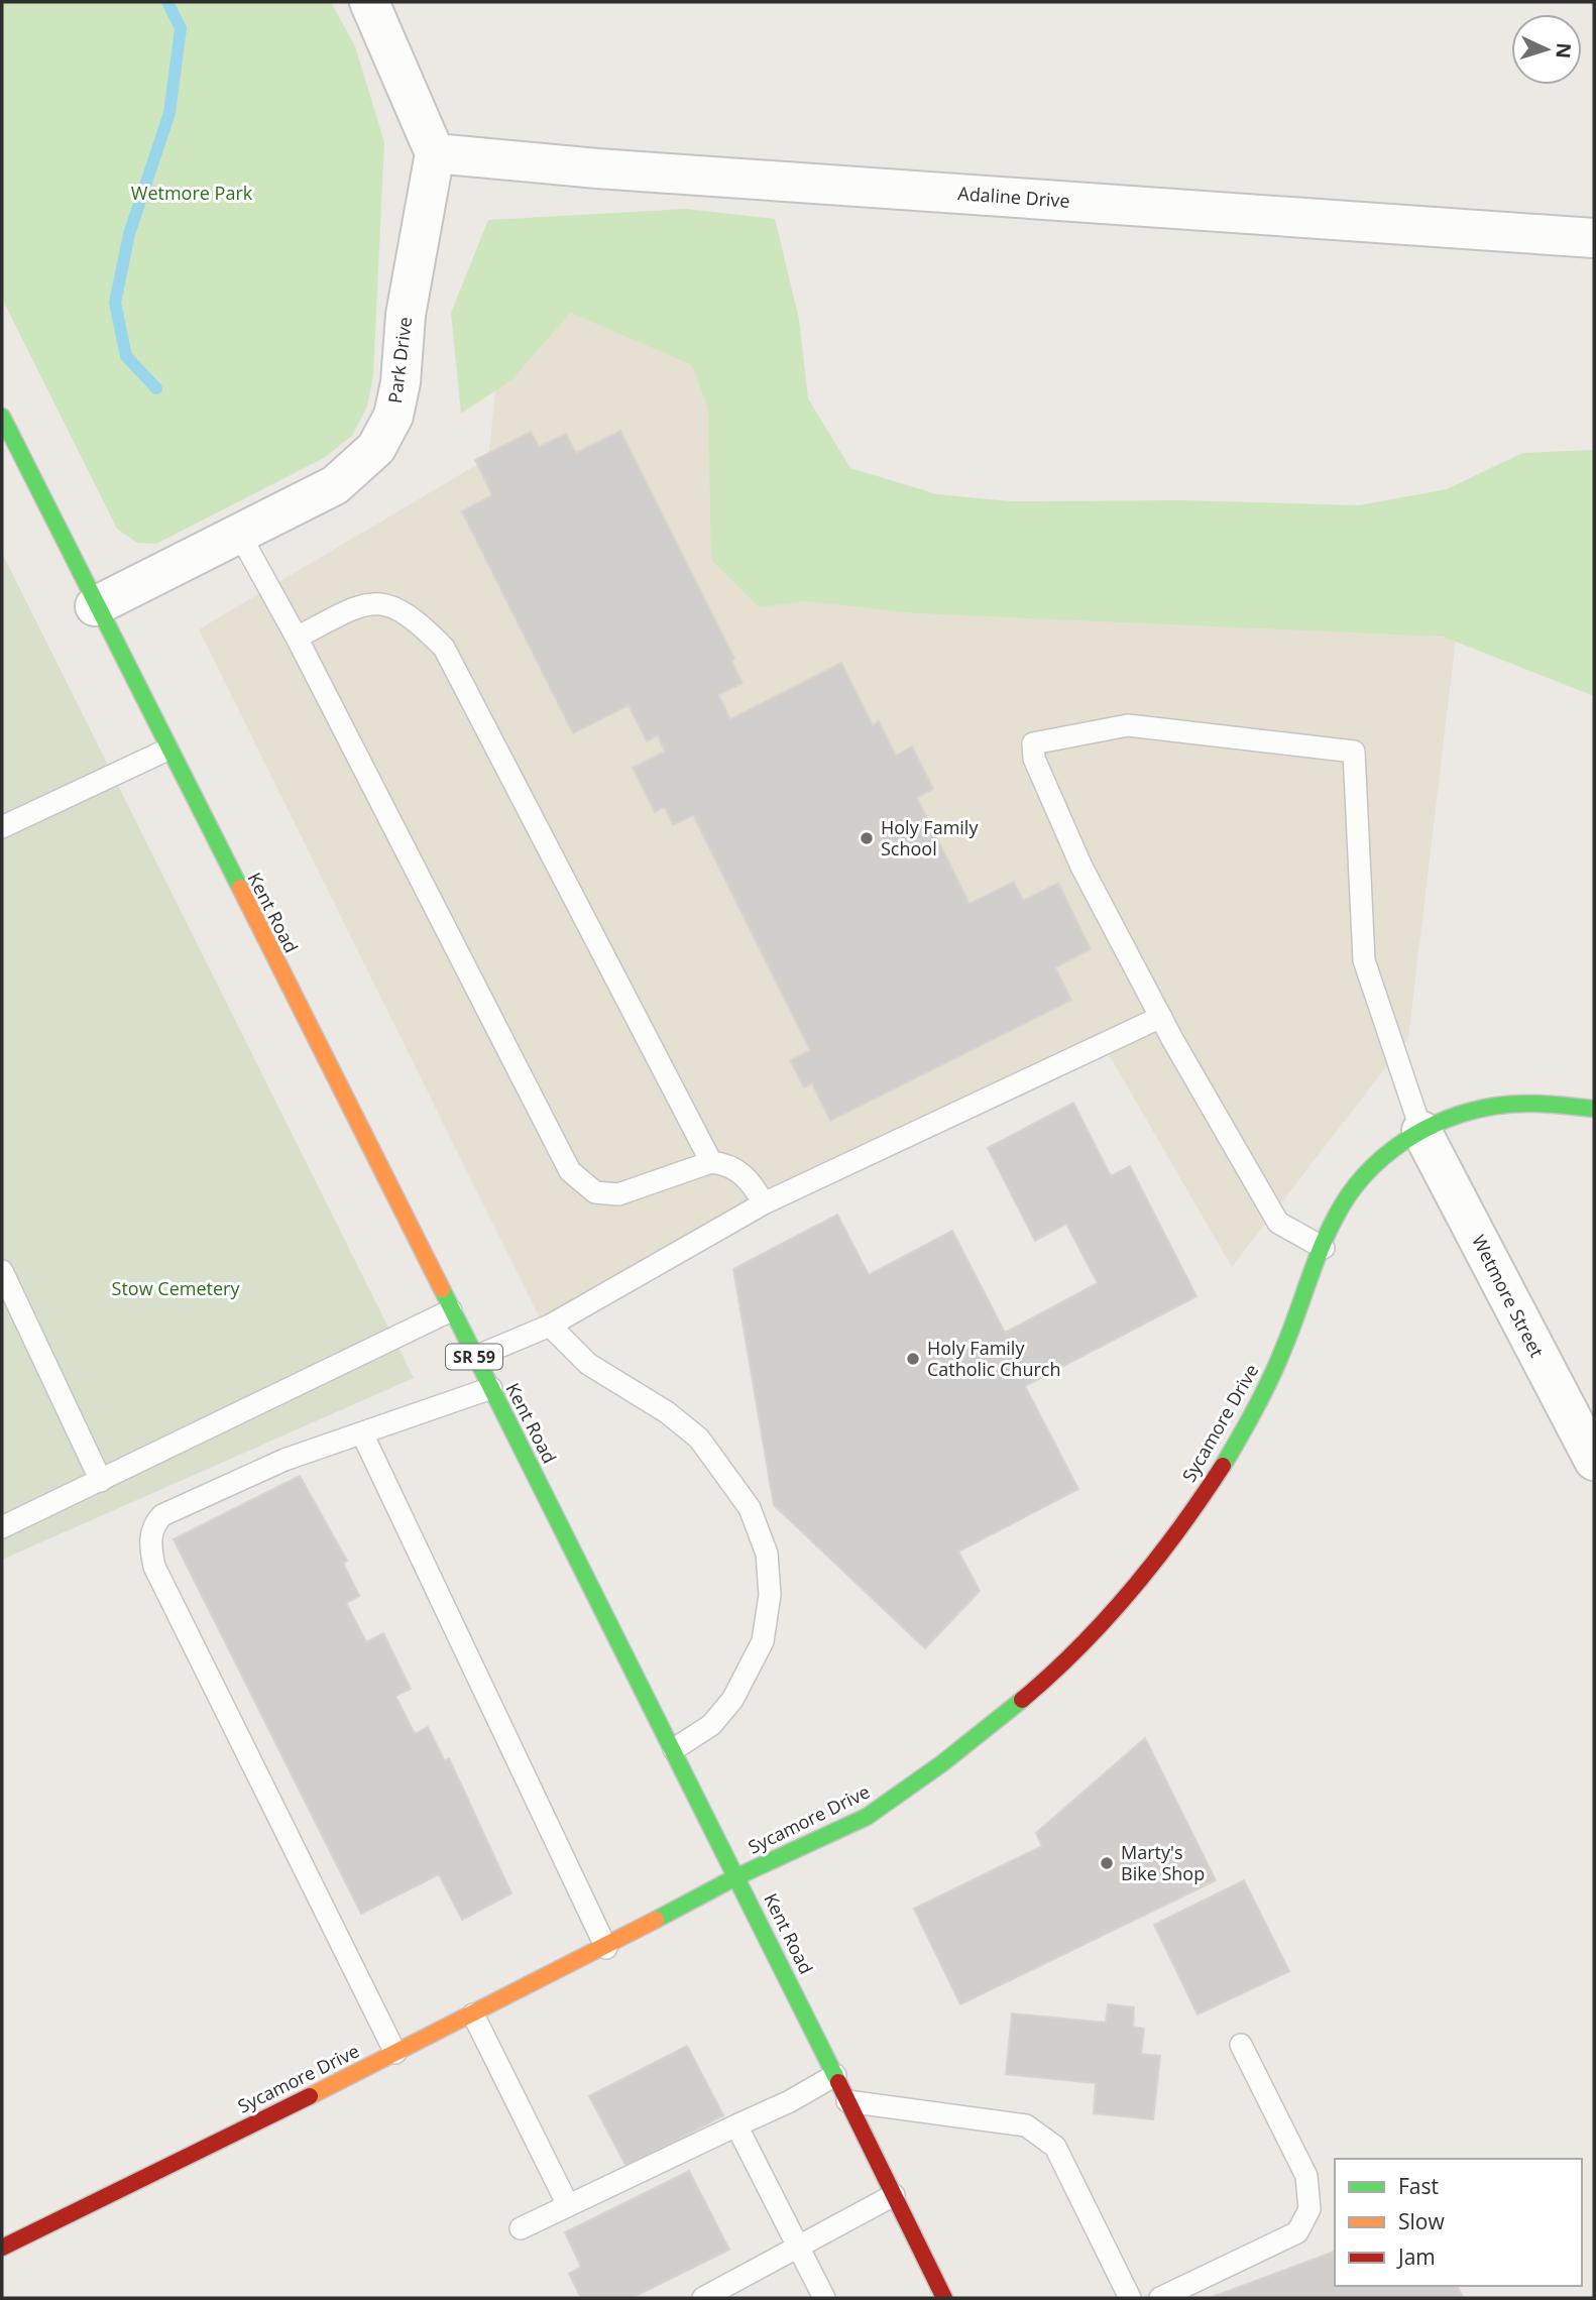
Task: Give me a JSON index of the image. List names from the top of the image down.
{
  "streets": {
    "main road": ["Kent Road", "SR 59", "Sycamore Drive"],
    "street": ["Adaline Drive", "Park Drive", "Wetmore Street"]
  },
  "crossings": [
    ["Adaline Drive", "Park Drive"],
    ["Park Drive", "Kent Road"],
    ["Kent Road", "Sycamore Drive"],
    ["Wetmore Street", "Sycamore Drive"]
  ],
  "parks": ["Wetmore Park", "Stow Cemetery"],
  "places": ["Holy Family School", "Holy Family Catholic Church", "Marty's Bike Shop"],
  "legend": ["Fast", "Slow", "Jam"],
  "north": "right"
}
